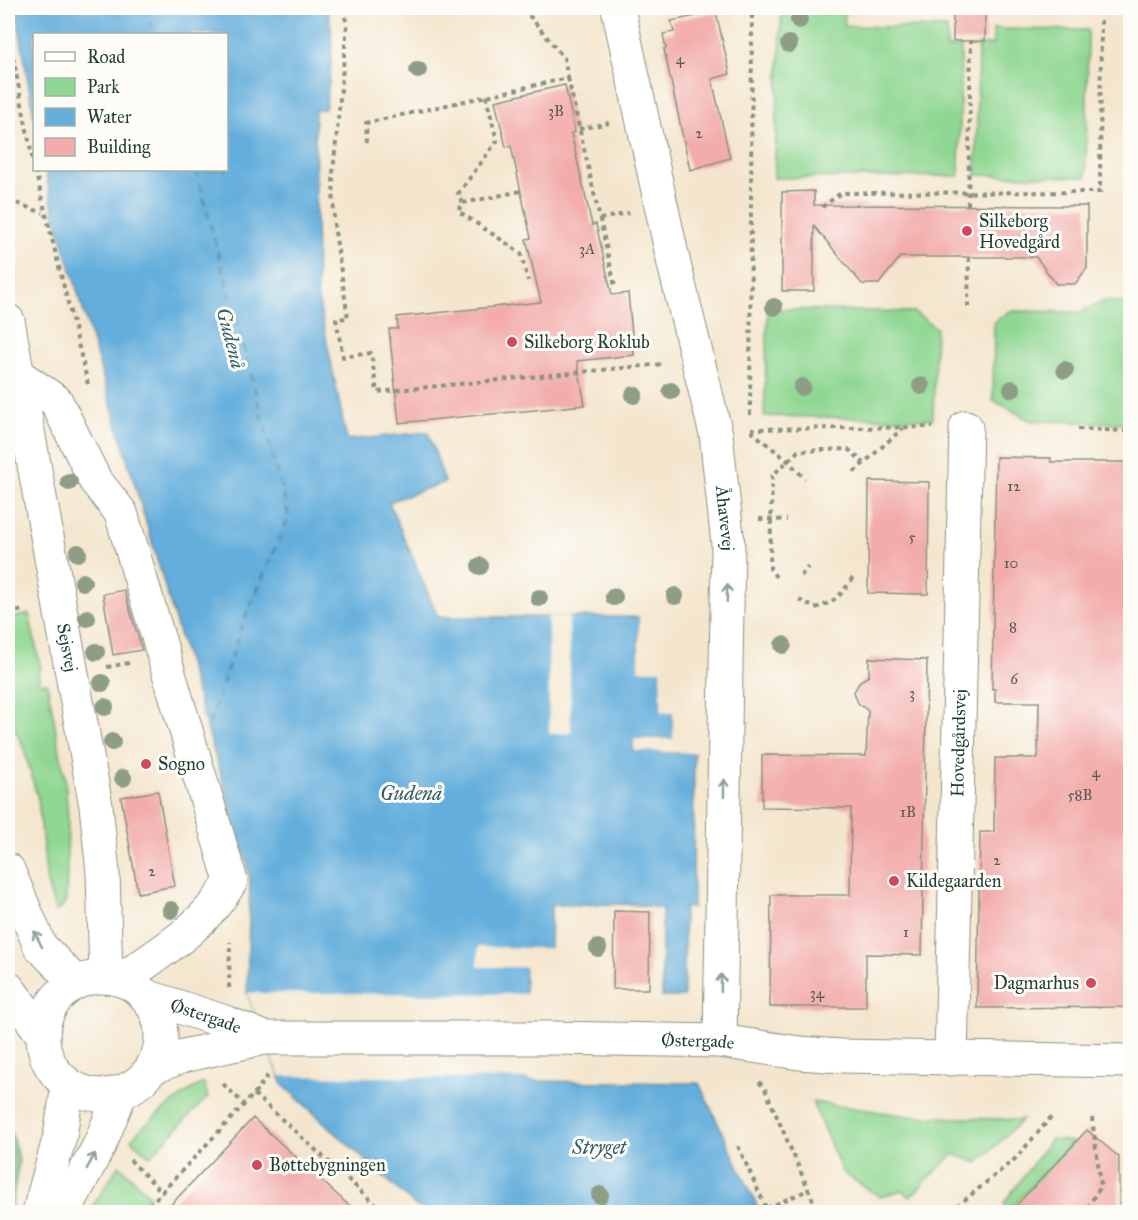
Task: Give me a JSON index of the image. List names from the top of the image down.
{
  "streets": {
    "street": [
      "Åhavevej",
      "Sejsvej",
      "Hovedgårdsvej",
      "Østergade"
    ]
  },
  "crossings": [
    ["Åhavevej", "Østergade"],
    ["Sejsvej", "Østergade"],
    ["Hovedgårdsvej", "Østergade"]
  ],
  "one_way": ["Åhavevej"],
  "water": ["Gudenå", "Stryget"],
  "places": [
    "Silkeborg Hovedgård",
    "Silkeborg Roklub",
    "Sogno",
    "Kildegaarden",
    "Dagmarhus",
    "Bøttebygningen"
  ],
  "house_numbers": [
    "4",
    "3B",
    "2",
    "3A",
    "12",
    "5",
    "10",
    "8",
    "6",
    "3",
    "4",
    "58B",
    "1B",
    "2",
    "2",
    "1",
    "34"
  ],
  "legend": [
    "Road",
    "Park",
    "Water",
    "Building"
  ]
}
